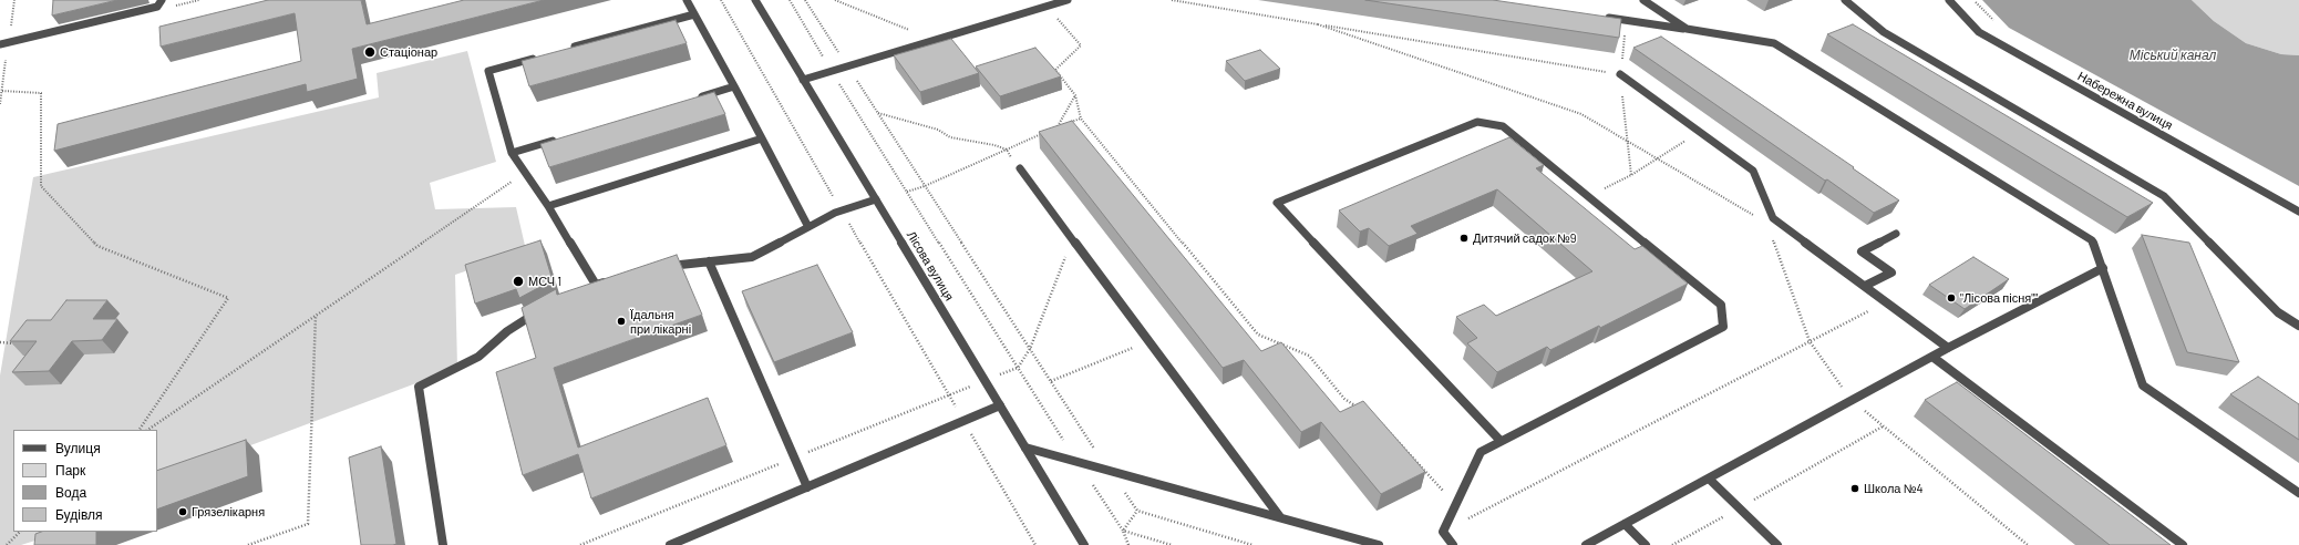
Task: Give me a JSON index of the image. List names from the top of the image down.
{
  "streets": {
    "street": ["Набережна вулиця", "Лісова вулиця"]
  },
  "water": ["Міський канал"],
  "places": [
    "Стаціонар",
    "Дитячий садок №9",
    "МСЧ 1",
    "\"Лісова пісня\"\"",
    "Їдальня при лікарні",
    "Школа №4",
    "Грязелікарня"
  ],
  "legend": [
    "Вулиця",
    "Парк",
    "Вода",
    "Будівля"
  ]
}
